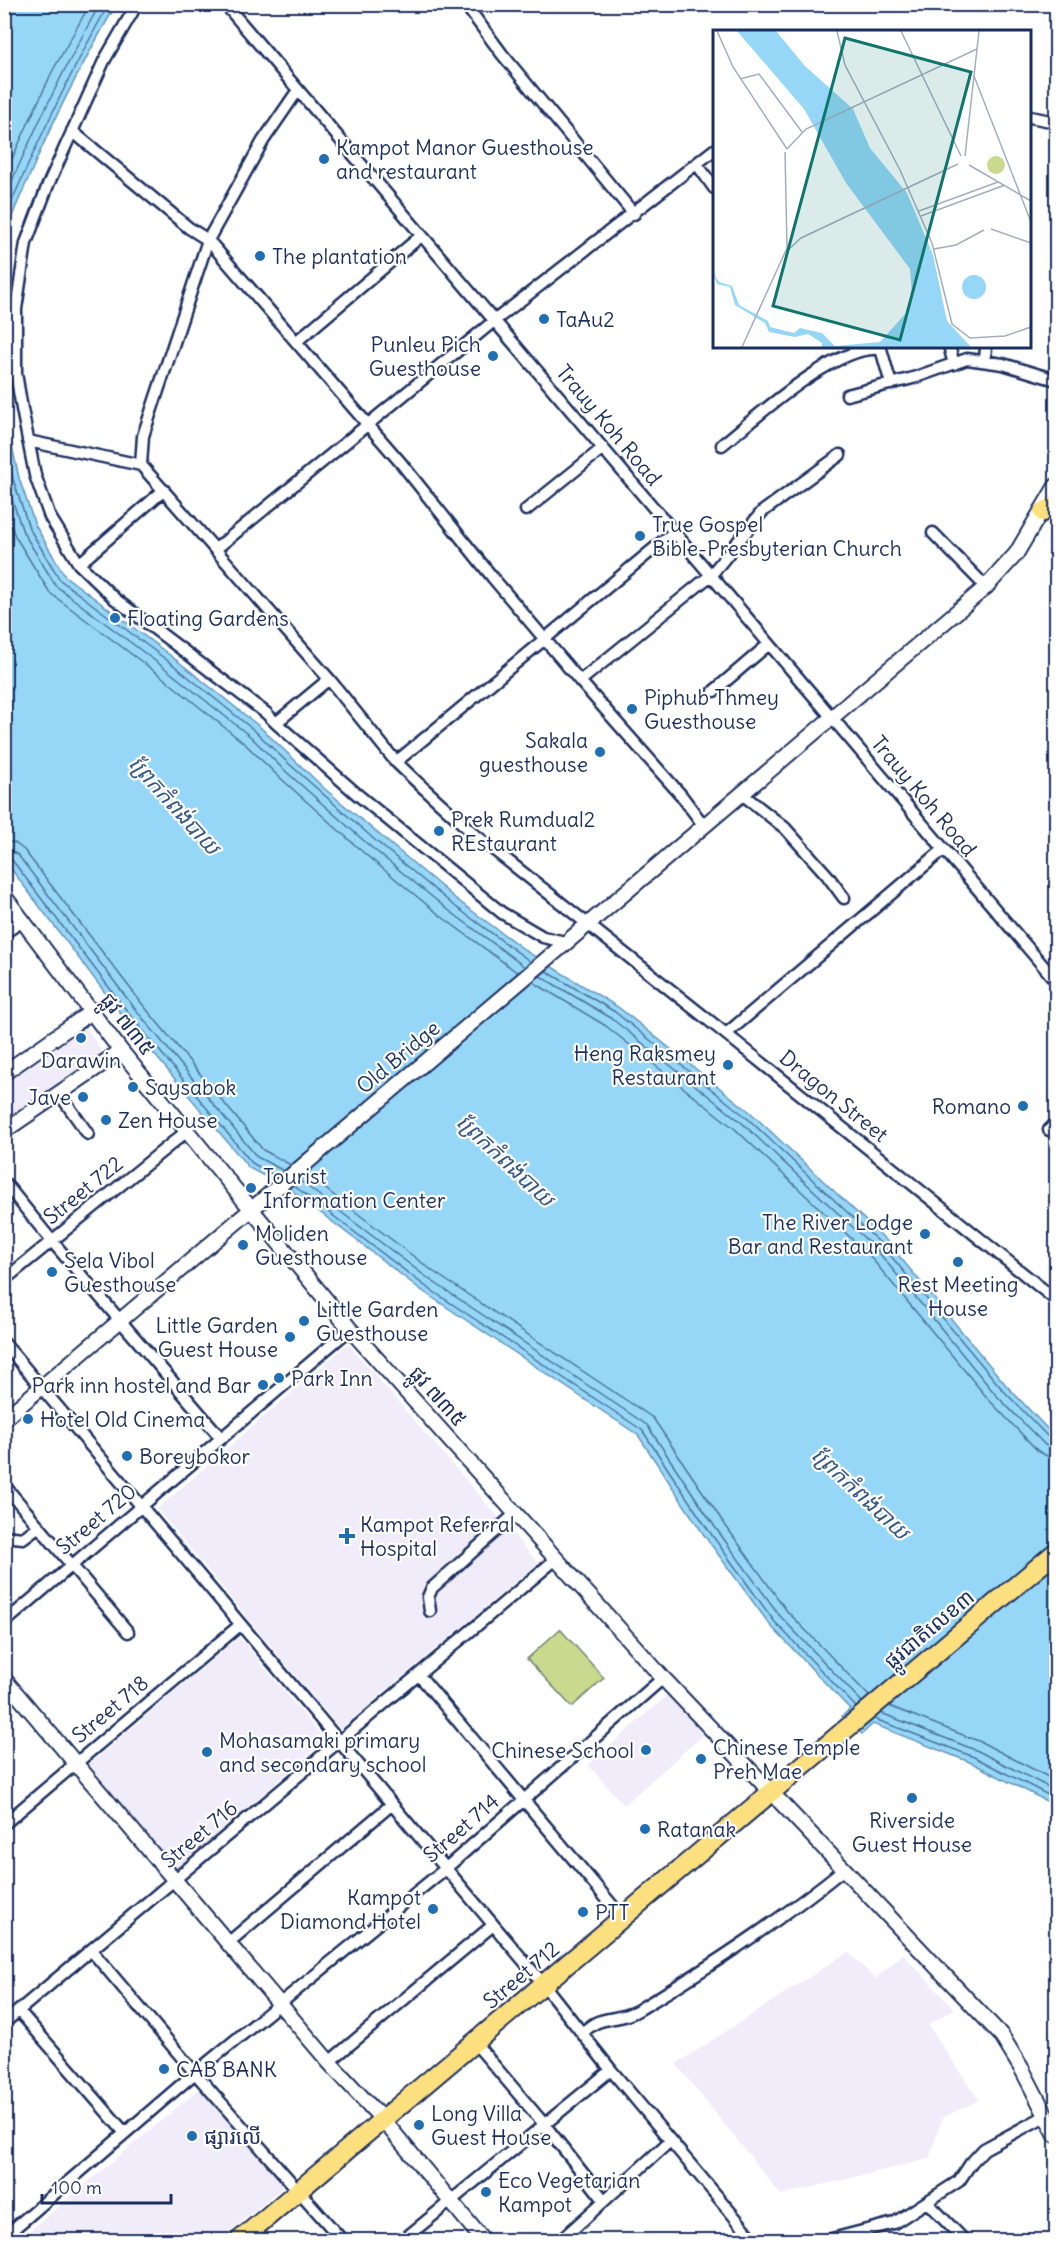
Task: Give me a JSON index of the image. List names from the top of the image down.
{
  "streets": {
    "highway": ["ផ្លូវជាតិលេខ៣", "Street 712"],
    "street": [
      "Trauy Koh Road",
      "ផ្លូវ ៧៣៥",
      "Old Bridge",
      "Dragon Street",
      "Street 722",
      "Street 720",
      "Street 718",
      "Street 714",
      "Street 716"
    ]
  },
  "crossings": [
    ["Trauy Koh Road", "Old Bridge"],
    ["ផ្លូវ ៧៣៥", "Old Bridge"],
    ["ផ្លូវ ៧៣៥", "Street 722"],
    ["ផ្លូវ ៧៣៥", "Street 720"],
    ["ផ្លូវ ៧៣៥", "Street 714"],
    ["ផ្លូវ ៧៣៥", "Street 716"],
    ["ផ្លូវ ៧៣៥", "Street 712"],
    ["Old Bridge", "Dragon Street"],
    ["ផ្លូវជាតិលេខ៣", "Street 712"]
  ],
  "water": ["ព្រែកកំពង់បាយ"],
  "places": {
    "other": [
      "Kampot Manor Guesthouse and restaurant",
      "The plantation",
      "TaAu2",
      "Punleu Pich Guesthouse",
      "True Gospel Bible-Presbyterian Church",
      "Floating Gardens",
      "Piphub Thmey Guesthouse",
      "Sakala guesthouse",
      "Prek Rumdual2 REstaurant",
      "Darawin",
      "Heng Raksmey Restaurant",
      "Saysabok",
      "Jave",
      "Romano",
      "Zen House",
      "Tourist Information Center",
      "The River Lodge Bar and Restaurant",
      "Moliden Guesthouse",
      "Rest Meeting House",
      "Sela Vibol Guesthouse",
      "Little Garden Guesthouse",
      "Little Garden Guest House",
      "Park Inn",
      "Park inn hostel and Bar",
      "Hotel Old Cinema",
      "Boreybokor",
      "Chinese School",
      "Mohasamaki primary and secondary school",
      "Chinese Temple Preh Mae",
      "Riverside Guest House",
      "Ratanak",
      "Kampot Diamond Hotel",
      "PTT",
      "CAB BANK",
      "Long Villa Guest House",
      "ផ្សារលើ",
      "Eco Vegetarian Kampot"
    ],
    "health": ["Kampot Referral Hospital"]
  },
  "scale_bar": "100 m"
}
